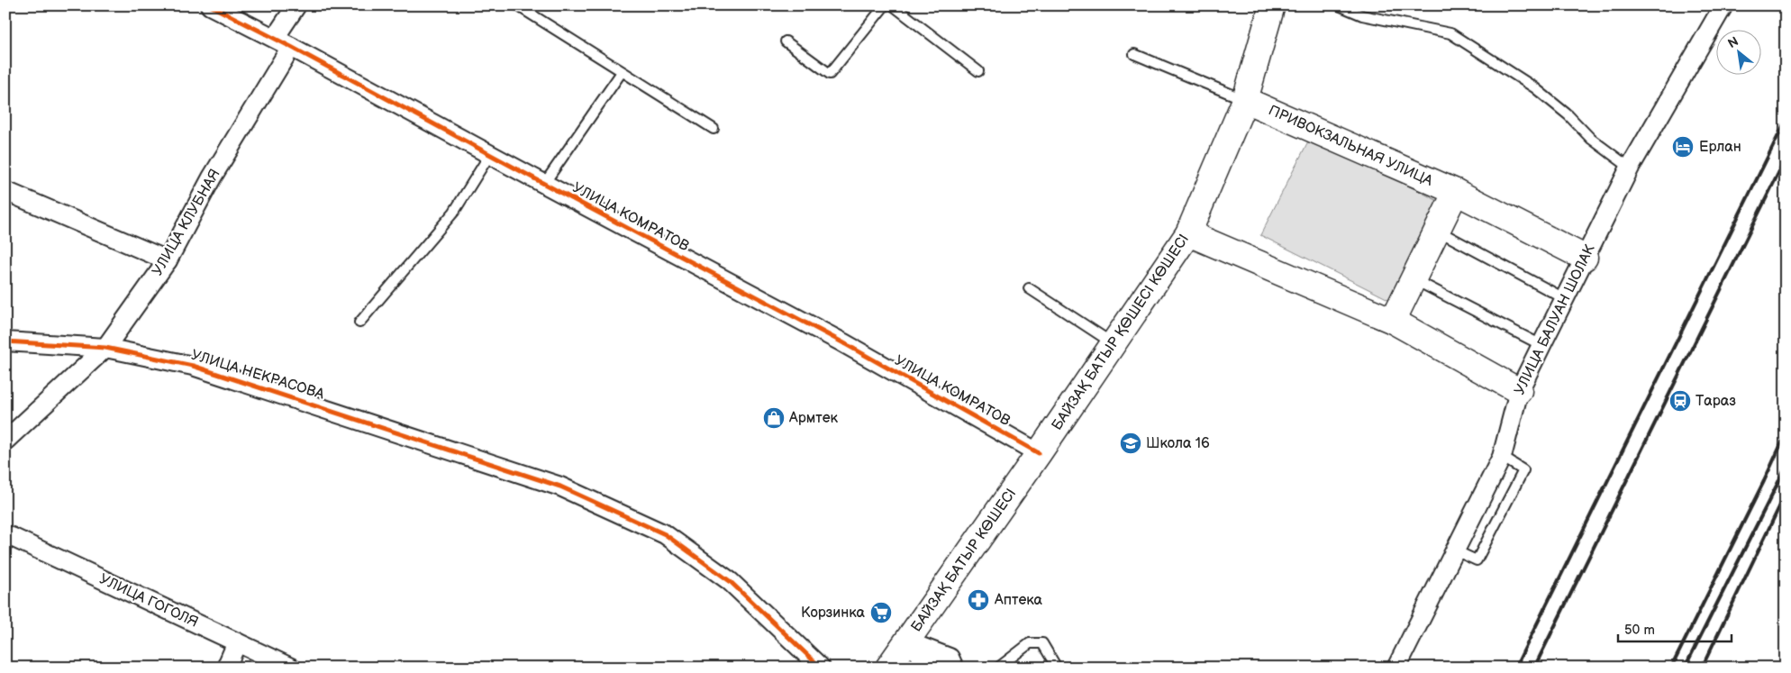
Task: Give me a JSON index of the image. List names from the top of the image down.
{
  "streets": {
    "street": [
      "ПРИВОКЗАЛЬНАЯ УЛИЦА",
      "УЛИЦА КОМРАТОВ",
      "УЛИЦА КЛУБНАЯ",
      "УЛИЦА БАЛУАН ШОЛАК",
      "БАЙЗАҚ БАТЫР ҚӨШЕСІ КӨШЕСІ",
      "УЛИЦА НЕКРАСОВА",
      "БАЙЗАҚ БАТЫР КӨШЕСІ",
      "УЛИЦА ГОГОЛЯ"
    ]
  },
  "crossings": [
    ["ПРИВОКЗАЛЬНАЯ УЛИЦА", "УЛИЦА БАЛУАН ШОЛАК"],
    ["ПРИВОКЗАЛЬНАЯ УЛИЦА", "БАЙЗАҚ БАТЫР ҚӨШЕСІ КӨШЕСІ"],
    ["УЛИЦА КОМРАТОВ", "УЛИЦА КЛУБНАЯ"],
    ["УЛИЦА КОМРАТОВ", "БАЙЗАҚ БАТЫР ҚӨШЕСІ КӨШЕСІ"],
    ["УЛИЦА КОМРАТОВ", "БАЙЗАҚ БАТЫР КӨШЕСІ"],
    ["УЛИЦА КЛУБНАЯ", "УЛИЦА НЕКРАСОВА"],
    ["БАЙЗАҚ БАТЫР ҚӨШЕСІ КӨШЕСІ", "БАЙЗАҚ БАТЫР КӨШЕСІ"]
  ],
  "places": {
    "hotel": ["Ерлан"],
    "station": ["Тараз"],
    "shop": ["Армтек"],
    "school or university": ["Школа 16"],
    "pharmacy": ["Аптека"],
    "supermarket": ["Корзинка"]
  },
  "scale_bar": "50 m",
  "north": "top left"
}
